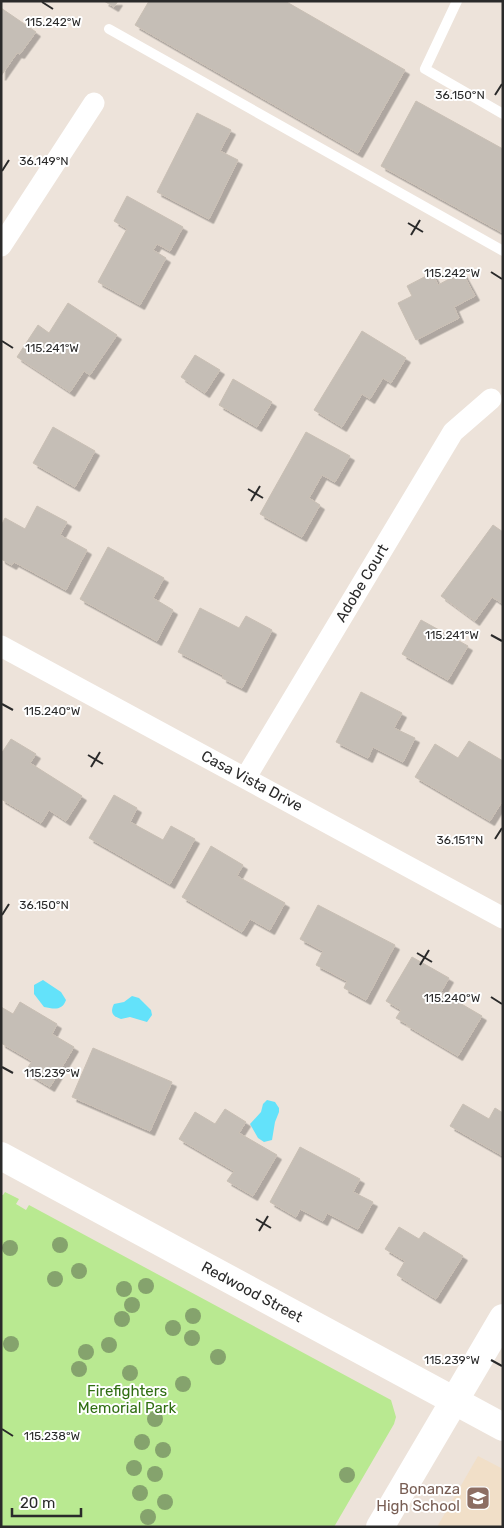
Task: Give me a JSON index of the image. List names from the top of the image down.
{
  "streets": {
    "street": ["Adobe Court", "Casa Vista Drive", "Redwood Street"]
  },
  "crossings": [
    ["Adobe Court", "Casa Vista Drive"]
  ],
  "parks": ["Firefighters Memorial Park"],
  "places": {
    "school or university": ["Bonanza High School"]
  },
  "scale_bar": "20 m",
  "coordinates": [
    "115.242°W",
    "36.150°N",
    "36.149°N",
    "115.241°W",
    "115.240°W",
    "36.151°N",
    "115.239°W",
    "115.238°W"
  ]
}
